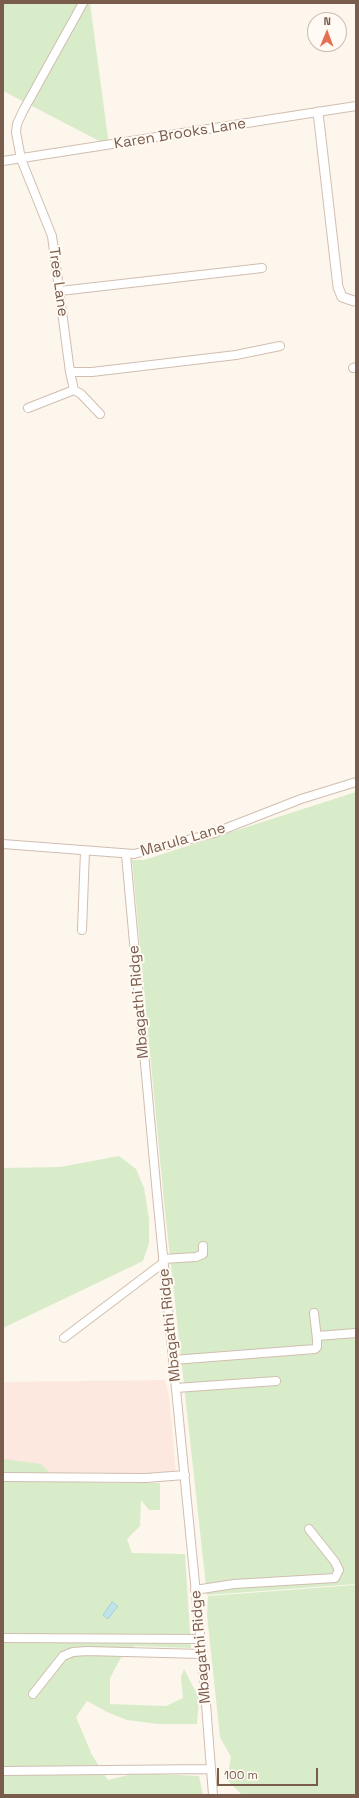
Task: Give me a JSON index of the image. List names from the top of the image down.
{
  "streets": {
    "street": [
      "Karen Brooks Lane",
      "Tree Lane",
      "Marula Lane",
      "Mbagathi Ridge"
    ]
  },
  "crossings": [
    ["Karen Brooks Lane", "Tree Lane"],
    ["Marula Lane", "Mbagathi Ridge"]
  ],
  "scale_bar": "100 m",
  "north": "top"
}
